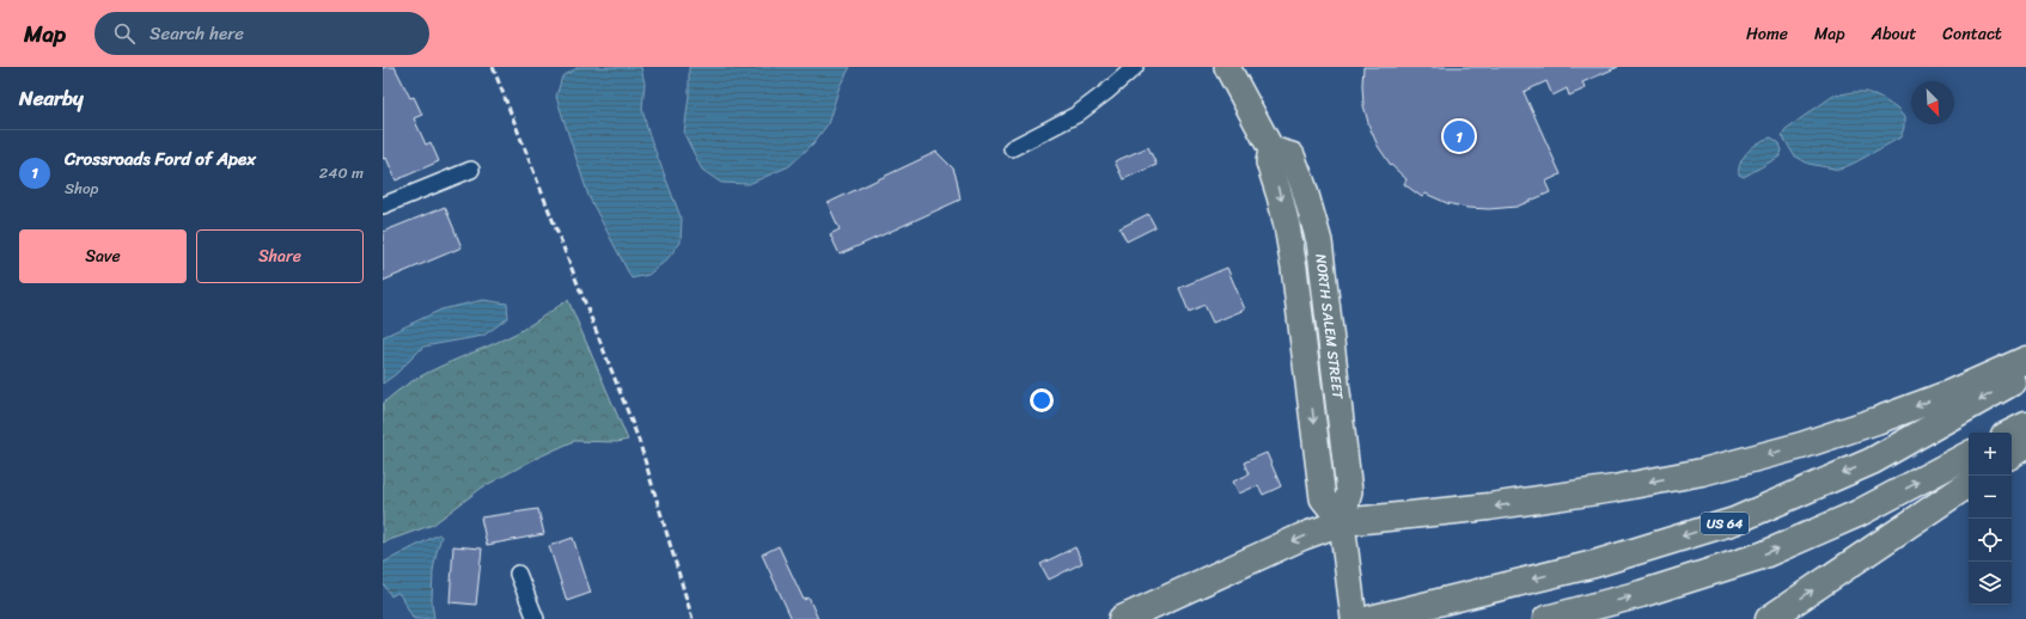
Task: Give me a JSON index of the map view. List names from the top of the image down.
{
  "streets": {
    "highway": ["US 64"],
    "main road": ["NORTH SALEM STREET"]
  },
  "north": "bottom right",
  "page": {
    "header": "Map",
    "search": "Search here",
    "nav": [
      "Home",
      "Map",
      "About",
      "Contact"
    ],
    "heading": "Nearby",
    "pins": "1",
    "list": [
      {
        "mark": "1",
        "name": "Crossroads Ford of Apex",
        "note": "Shop",
        "value": "240 m"
      }
    ],
    "buttons": ["Save", "Share"],
    "map_buttons": ["+", "−"]
  }
}
